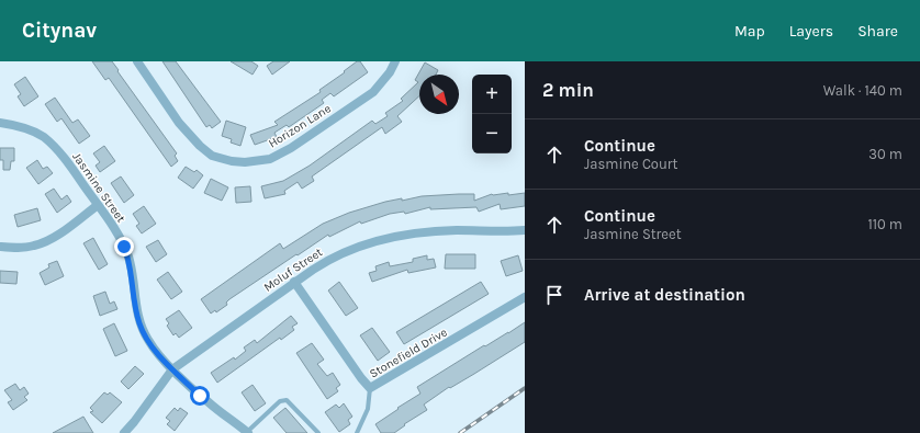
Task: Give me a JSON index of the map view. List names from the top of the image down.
{
  "streets": {
    "street": [
      "Horizon Lane",
      "Jasmine Street",
      "Moluf Street",
      "Stonefield Drive"
    ]
  },
  "crossings": [
    ["Jasmine Street", "Moluf Street"],
    ["Moluf Street", "Stonefield Drive"]
  ],
  "north": "bottom right",
  "page": {
    "header": "Citynav",
    "nav": ["Map", "Layers", "Share"],
    "heading": ["2 min", "Walk · 140 m"],
    "map_buttons": ["+", "−"],
    "list": [
      ["Continue", "Jasmine Court", "30 m"],
      ["Continue", "Jasmine Street", "110 m"],
      "Arrive at destination"
    ]
  }
}
